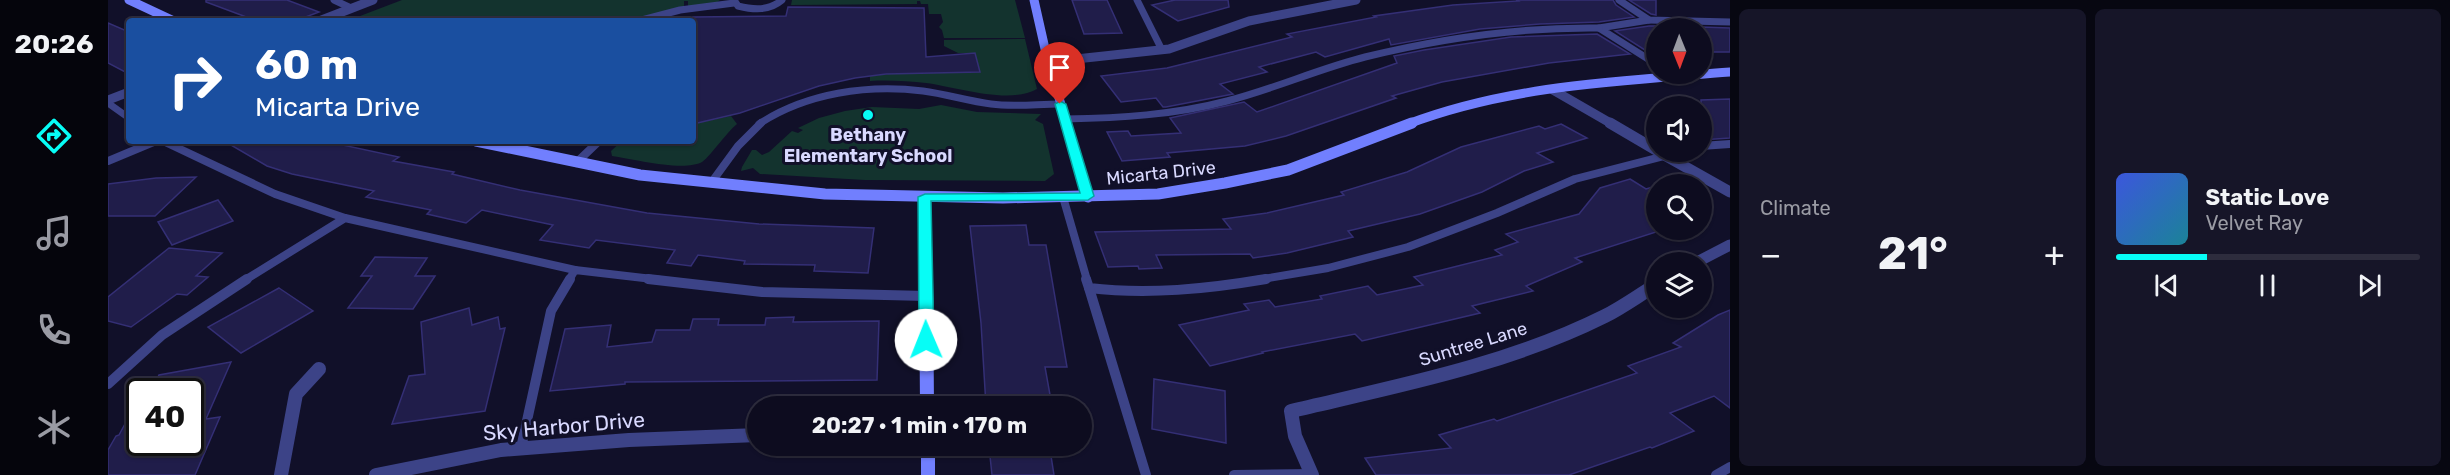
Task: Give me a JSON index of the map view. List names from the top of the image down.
{
  "streets": {
    "street": ["Micarta Drive", "Suntree Lane", "Sky Harbor Drive"]
  },
  "places": ["Bethany Elementary School"],
  "north": "bottom",
  "page": {
    "tabs": "20:26",
    "tile": "Climate",
    "turn": ["60 m", "Micarta Drive"],
    "song": ["Static Love", "Velvet Ray"],
    "heat": ["−", "21°", "+"],
    "limit": "40",
    "trip": "20:27 · 1 min · 170 m"
  }
}
